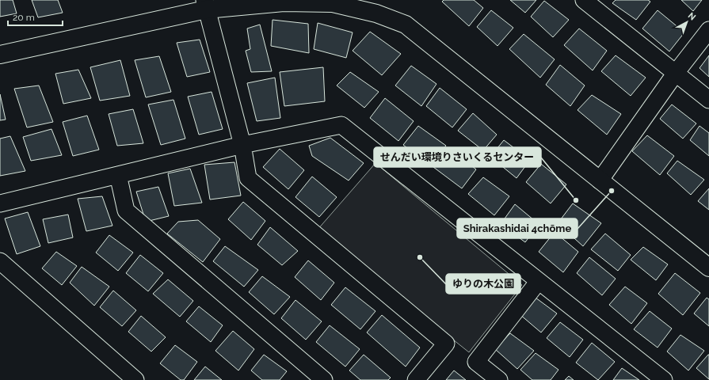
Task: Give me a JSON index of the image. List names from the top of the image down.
{
  "places": ["Shirakashidai 4chōme", "せんだい環境りさいくるセンター", "ゆりの木公園"],
  "scale_bar": "20 m",
  "north": "top right"
}
